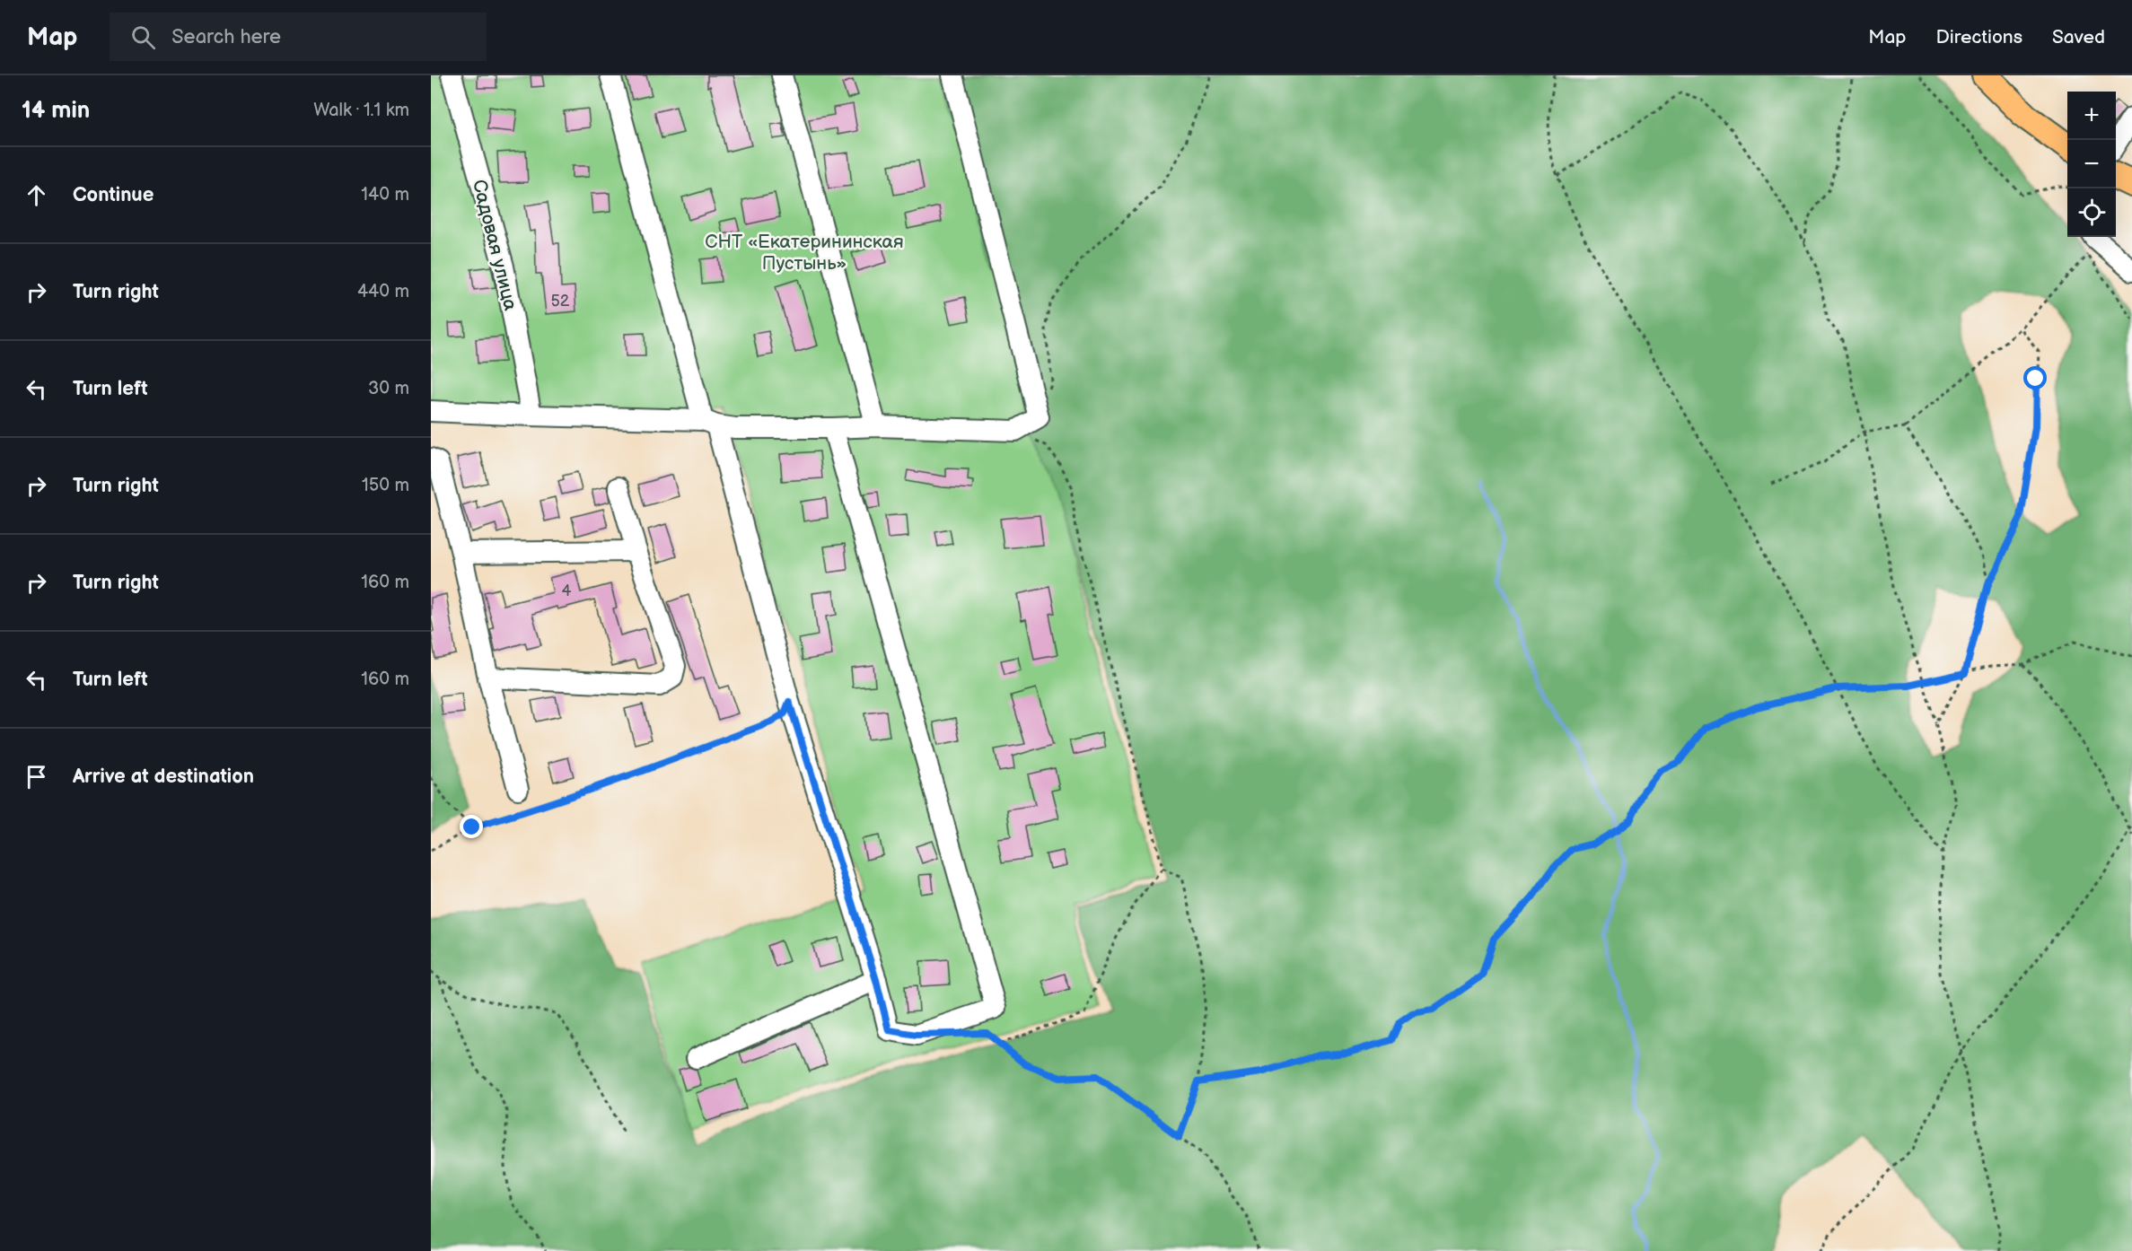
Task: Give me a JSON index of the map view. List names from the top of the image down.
{
  "streets": {
    "street": ["Садовая улица"]
  },
  "parks": ["СНТ «Екатерининская Пустынь»"],
  "house_numbers": ["52", "4"],
  "page": {
    "header": "Map",
    "search": "Search here",
    "nav": ["Map", "Directions", "Saved"],
    "heading": ["14 min", "Walk · 1.1 km"],
    "map_buttons": ["+", "−"],
    "list": [
      ["Continue", "140 m"],
      ["Turn right", "440 m"],
      ["Turn left", "30 m"],
      ["Turn right", "150 m"],
      ["Turn right", "160 m"],
      ["Turn left", "160 m"],
      "Arrive at destination"
    ]
  }
}
